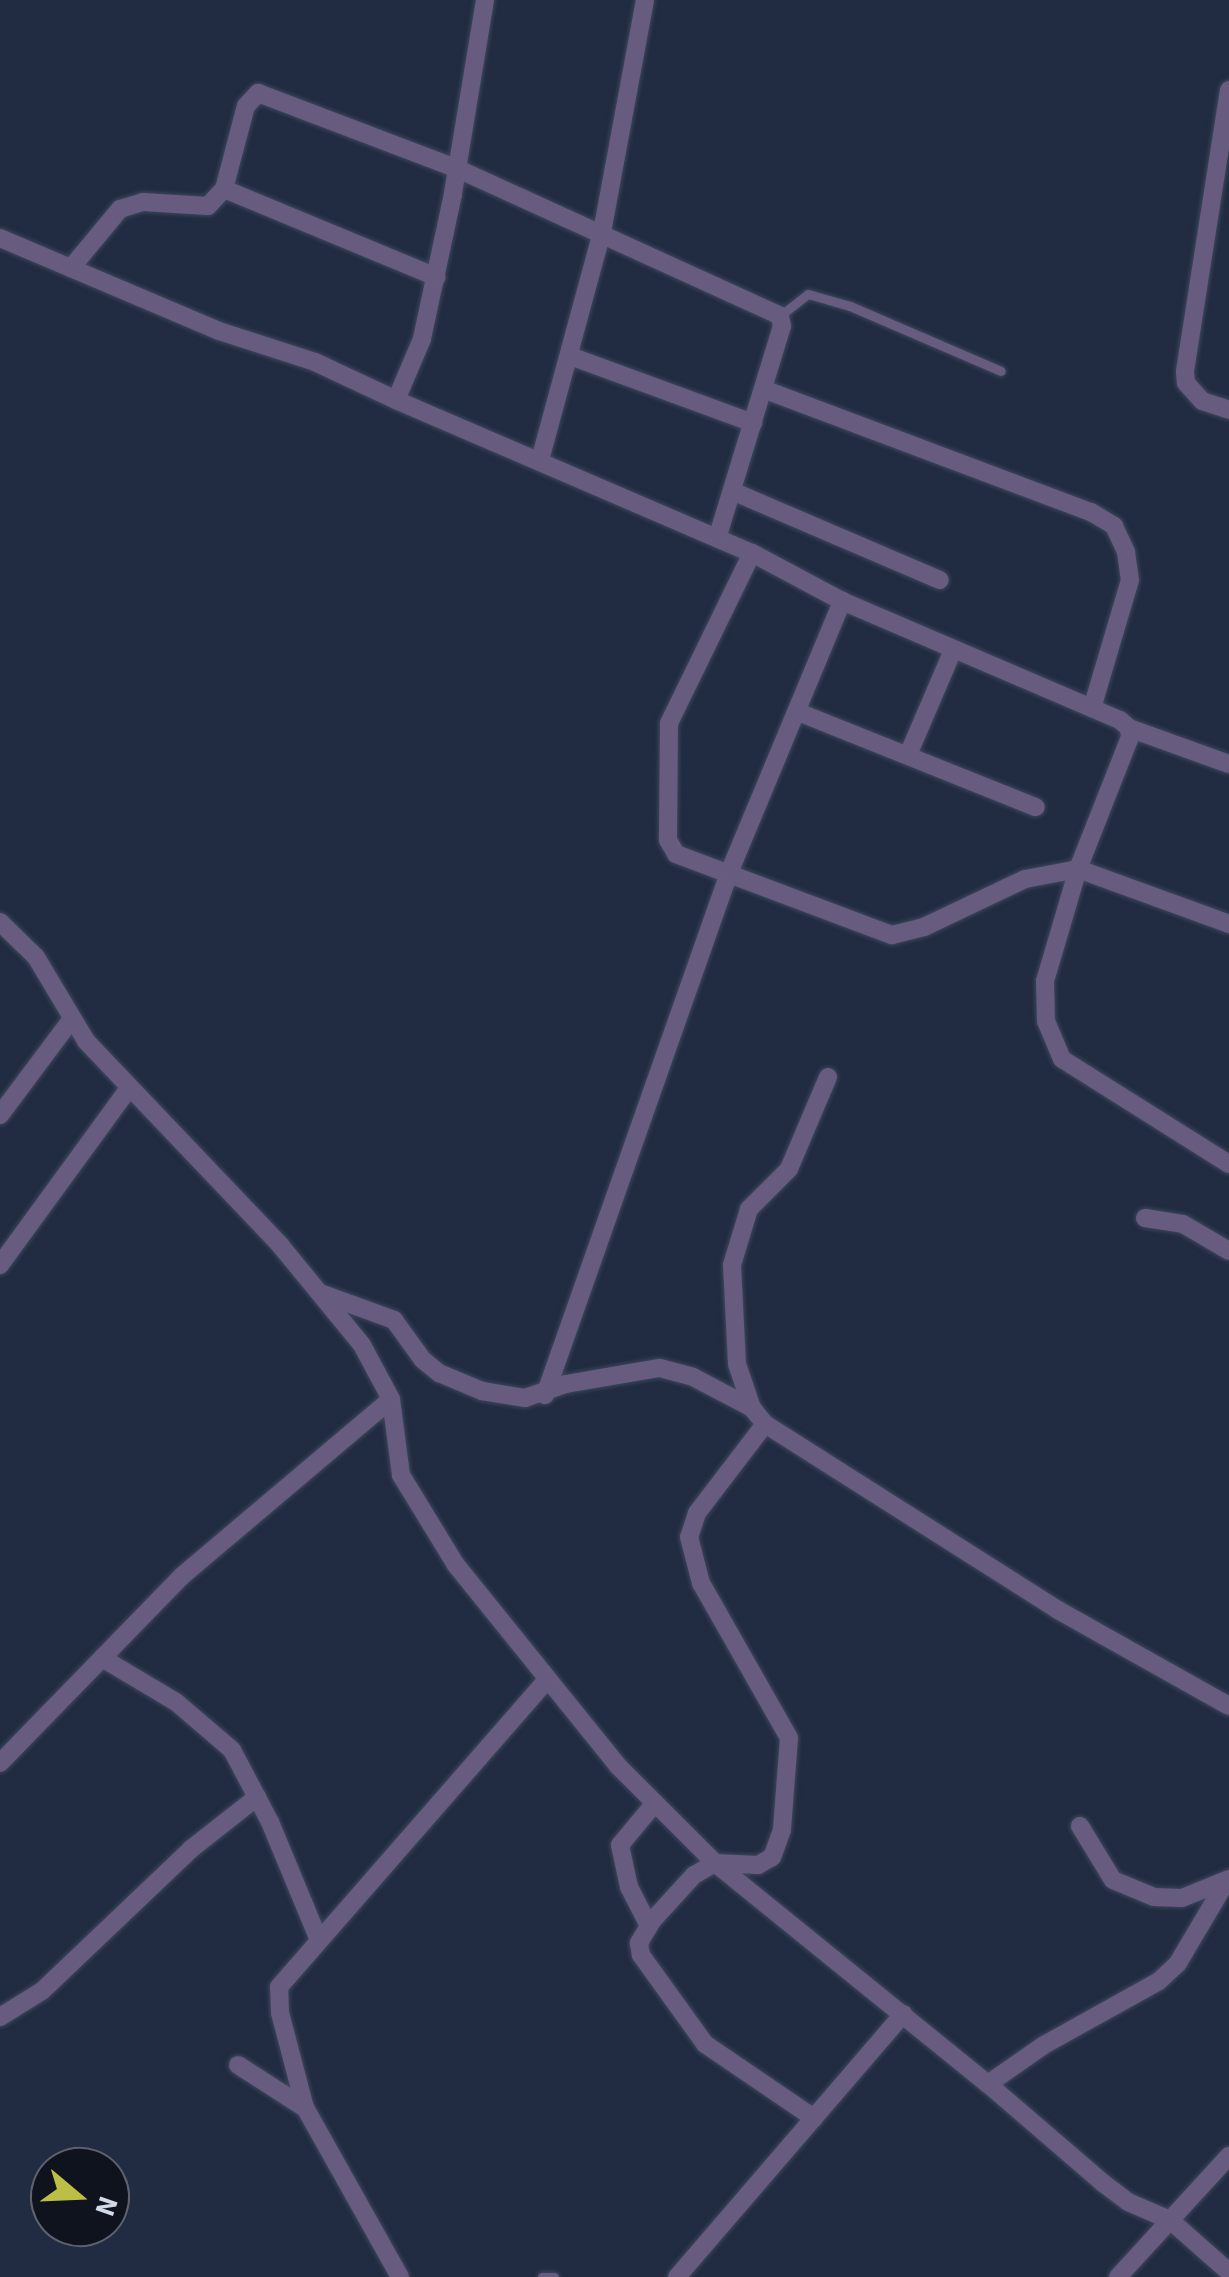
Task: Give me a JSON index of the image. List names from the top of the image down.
{
  "north": "right"
}
